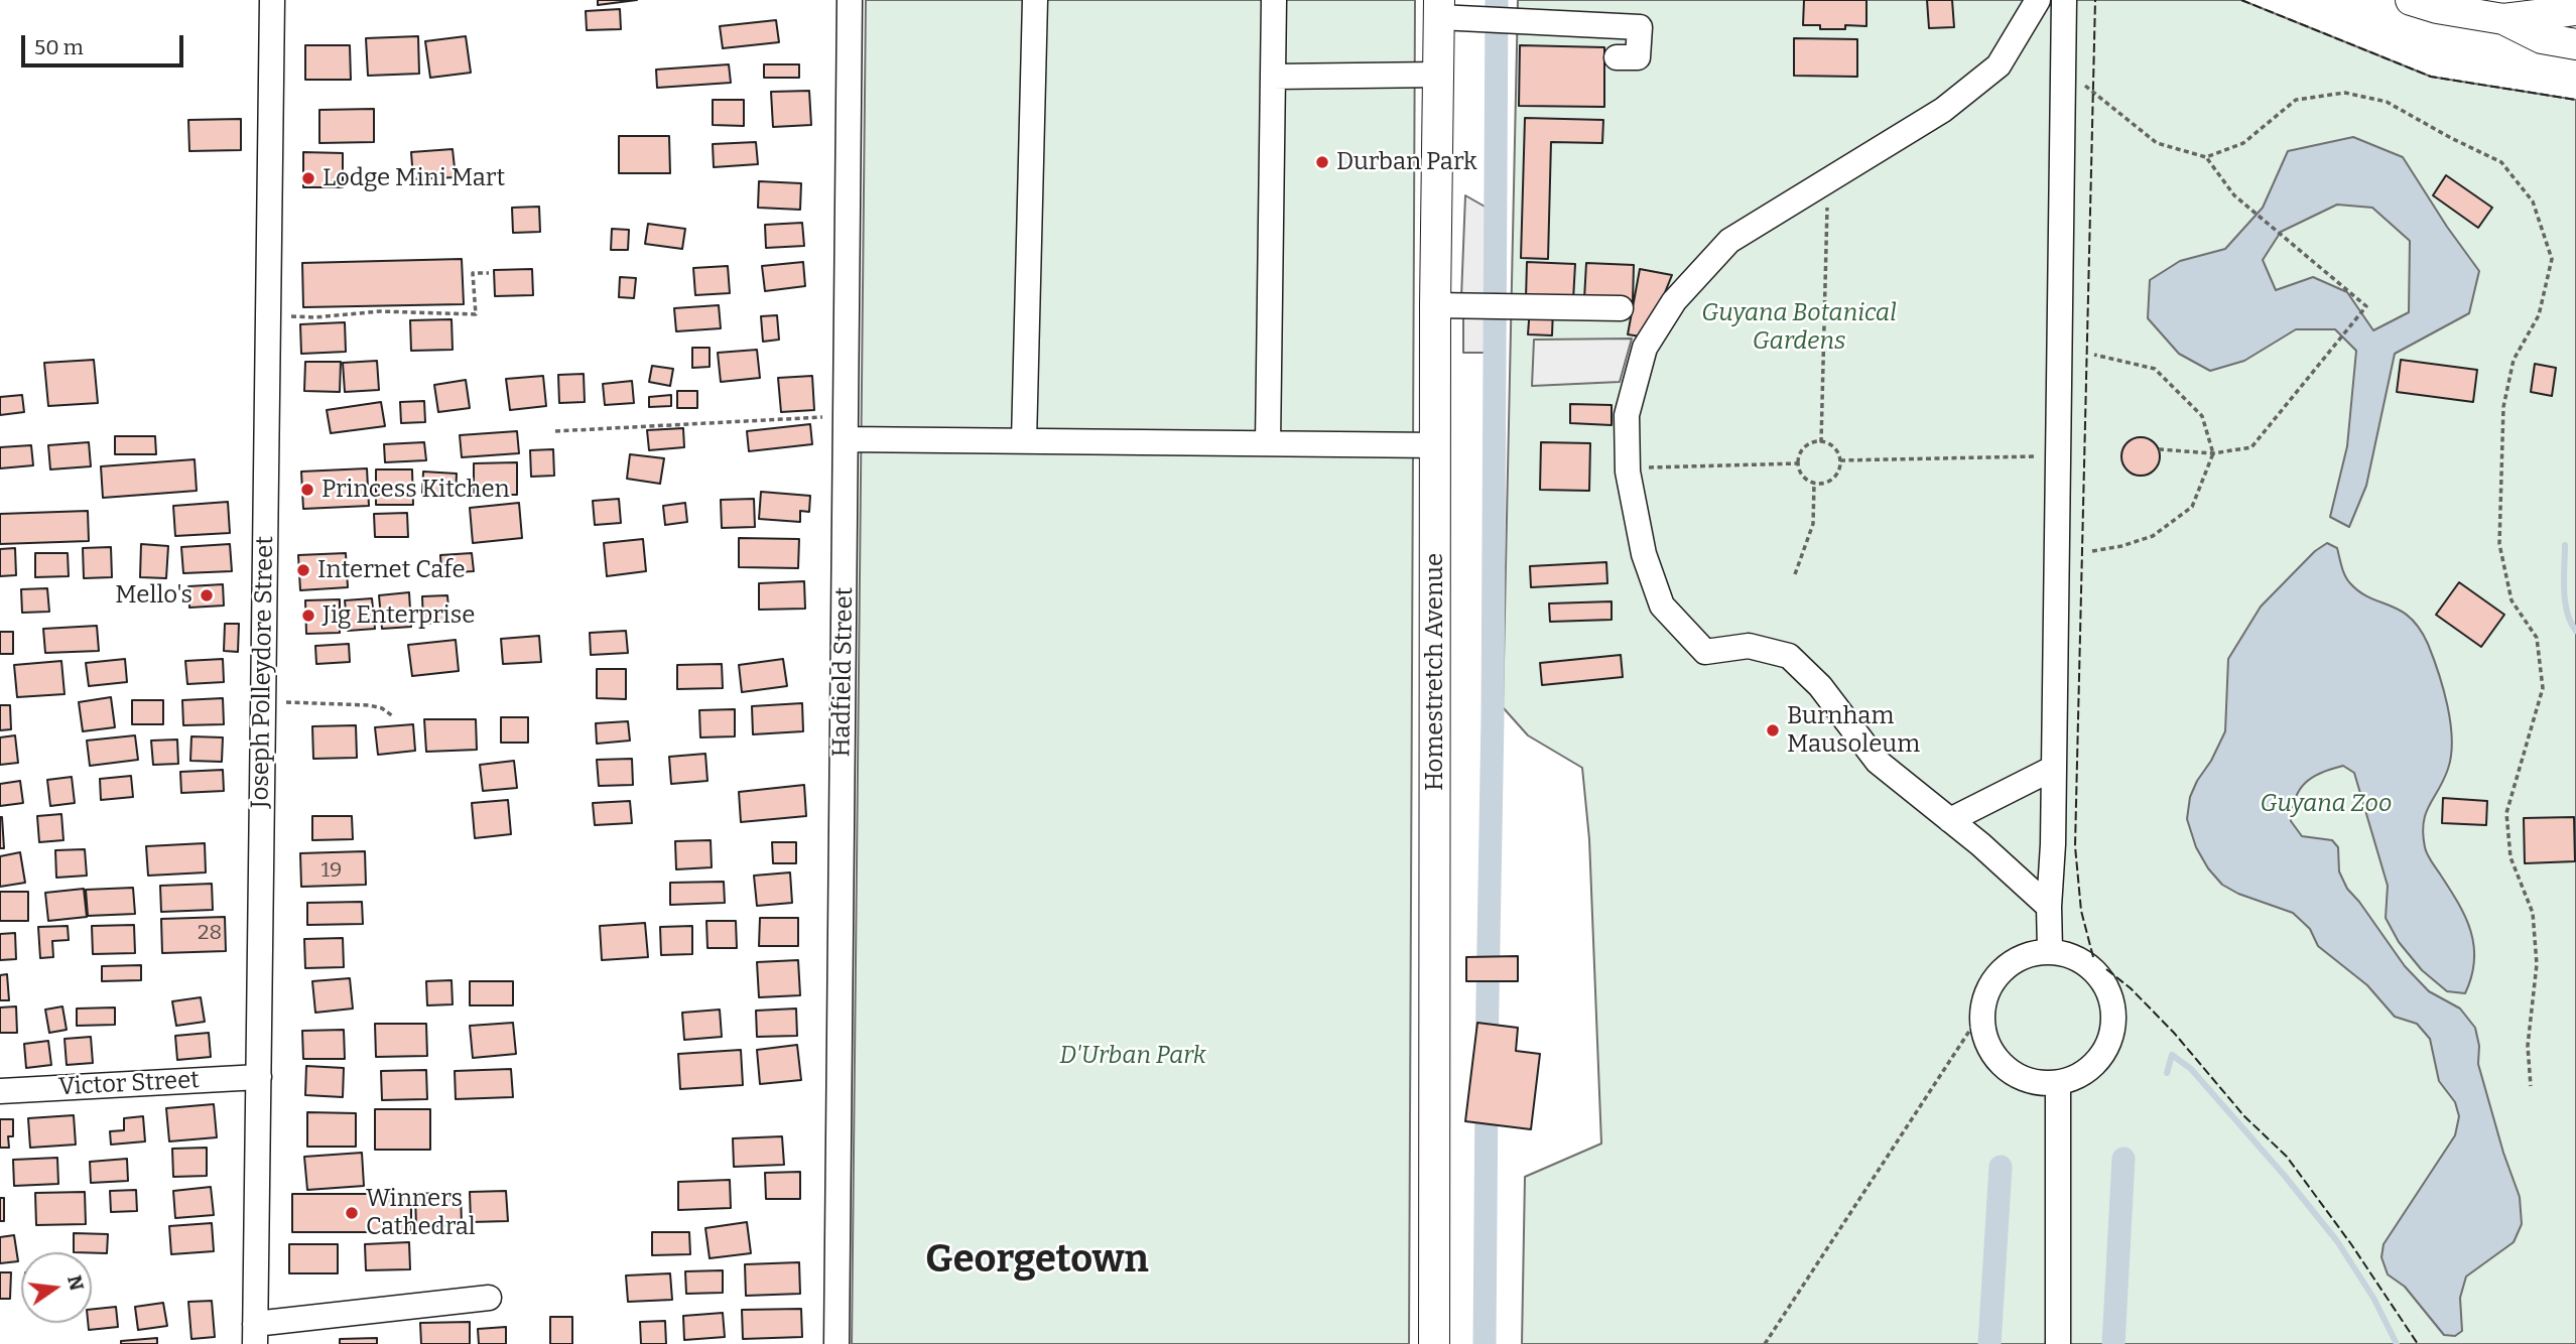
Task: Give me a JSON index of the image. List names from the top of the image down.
{
  "streets": {
    "main road": ["Homestretch Avenue"],
    "street": ["Joseph Polleydore Street", "Hadfield Street", "Victor Street"]
  },
  "crossings": [
    ["Joseph Polleydore Street", "Victor Street"]
  ],
  "districts": ["Georgetown"],
  "parks": ["Guyana Botanical Gardens", "Guyana Zoo", "D'Urban Park"],
  "places": [
    "Durban Park",
    "Lodge Mini Mart",
    "Princess Kitchen",
    "Internet Cafe",
    "Mello's",
    "Jig Enterprise",
    "Burnham Mausoleum",
    "Winners Cathedral"
  ],
  "house_numbers": ["19", "28"],
  "scale_bar": "50 m",
  "north": "right"
}
